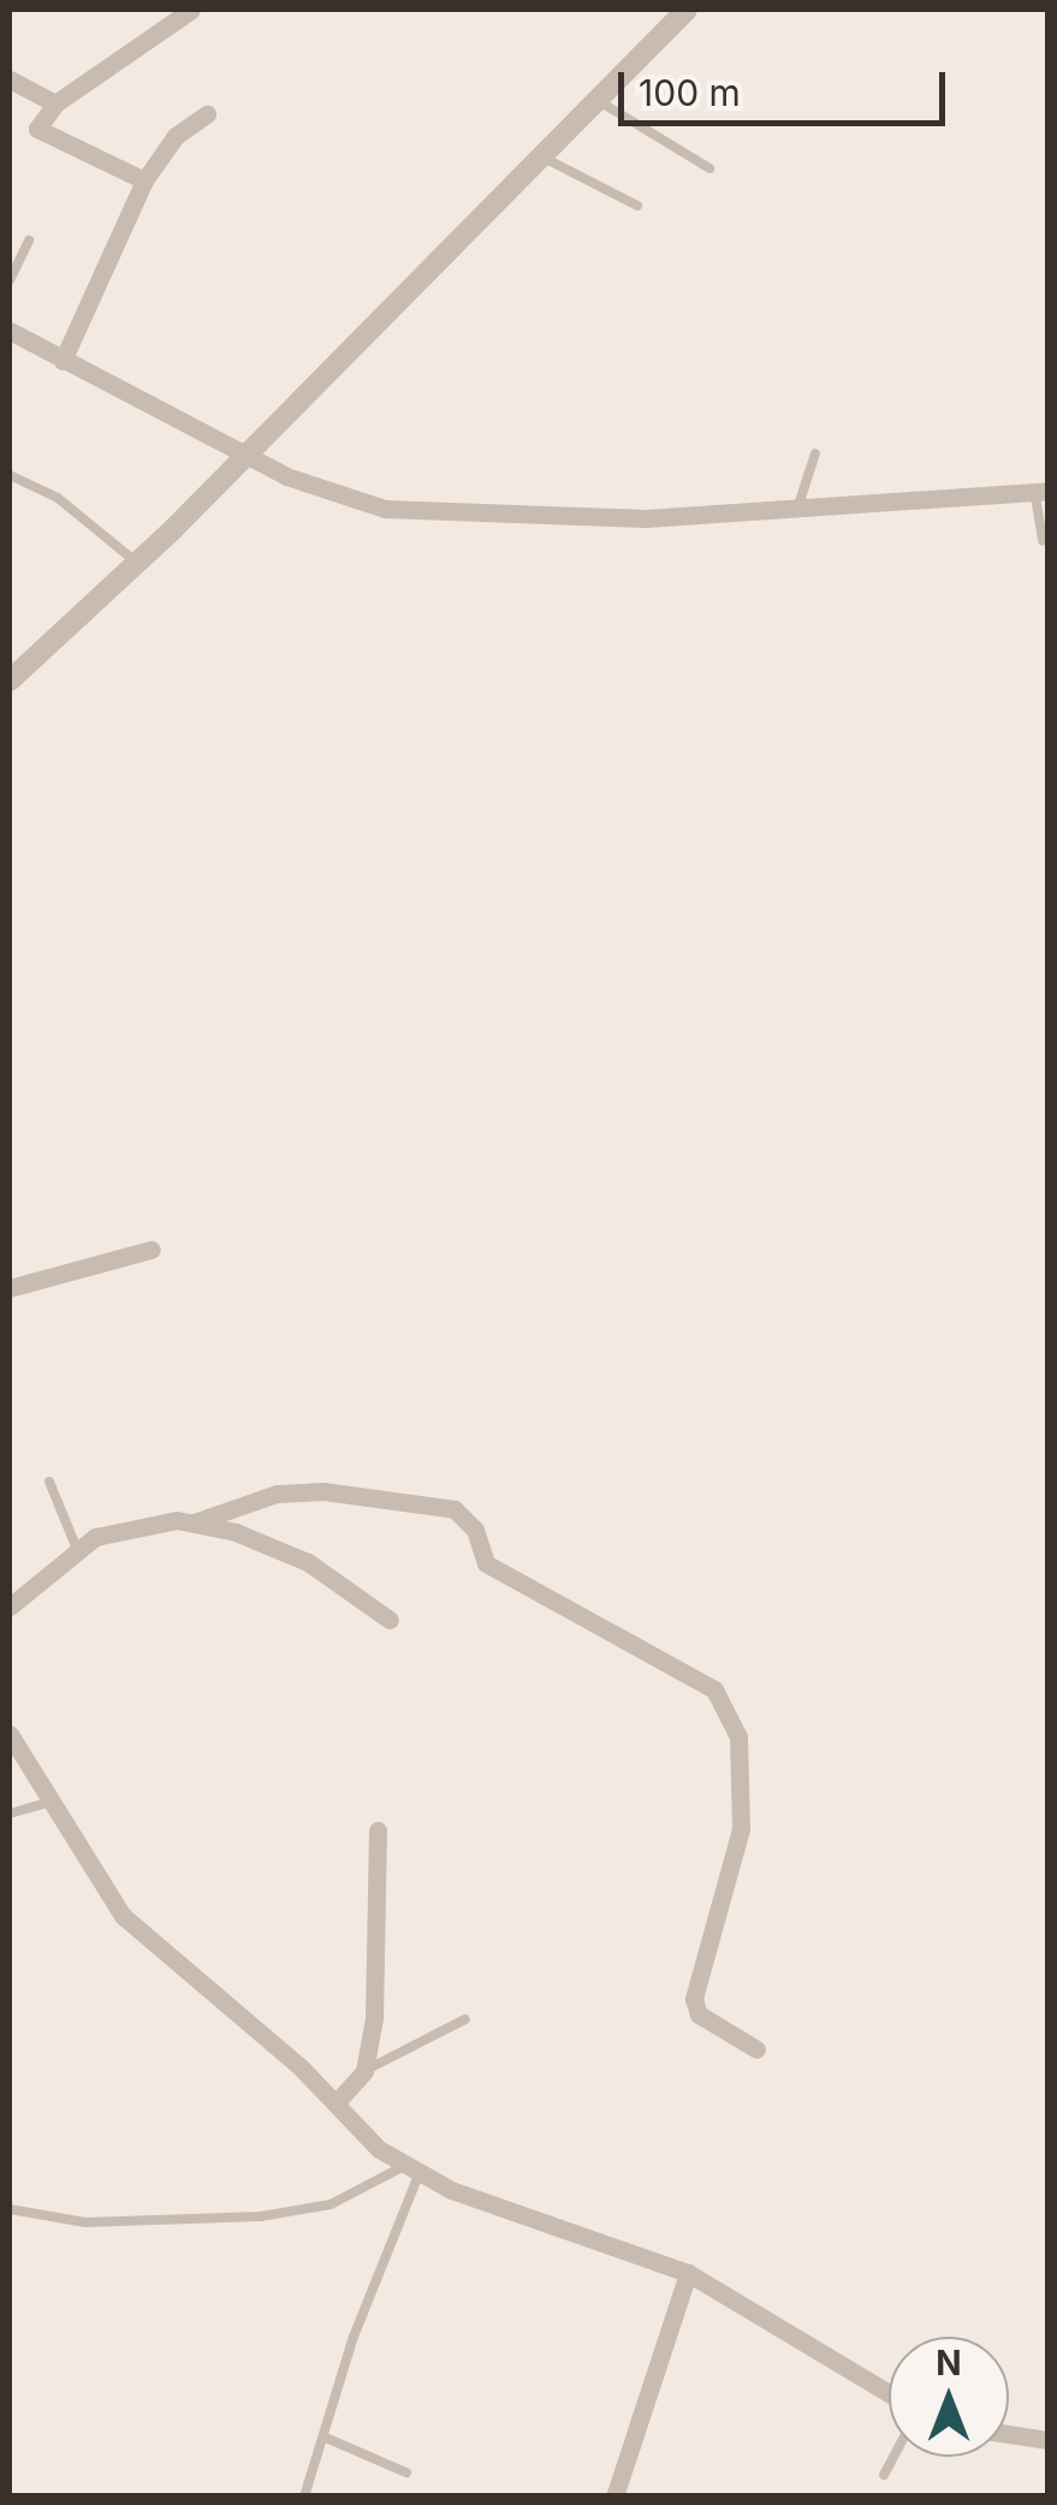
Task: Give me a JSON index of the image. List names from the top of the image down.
{
  "scale_bar": "100 m",
  "north": "top"
}
